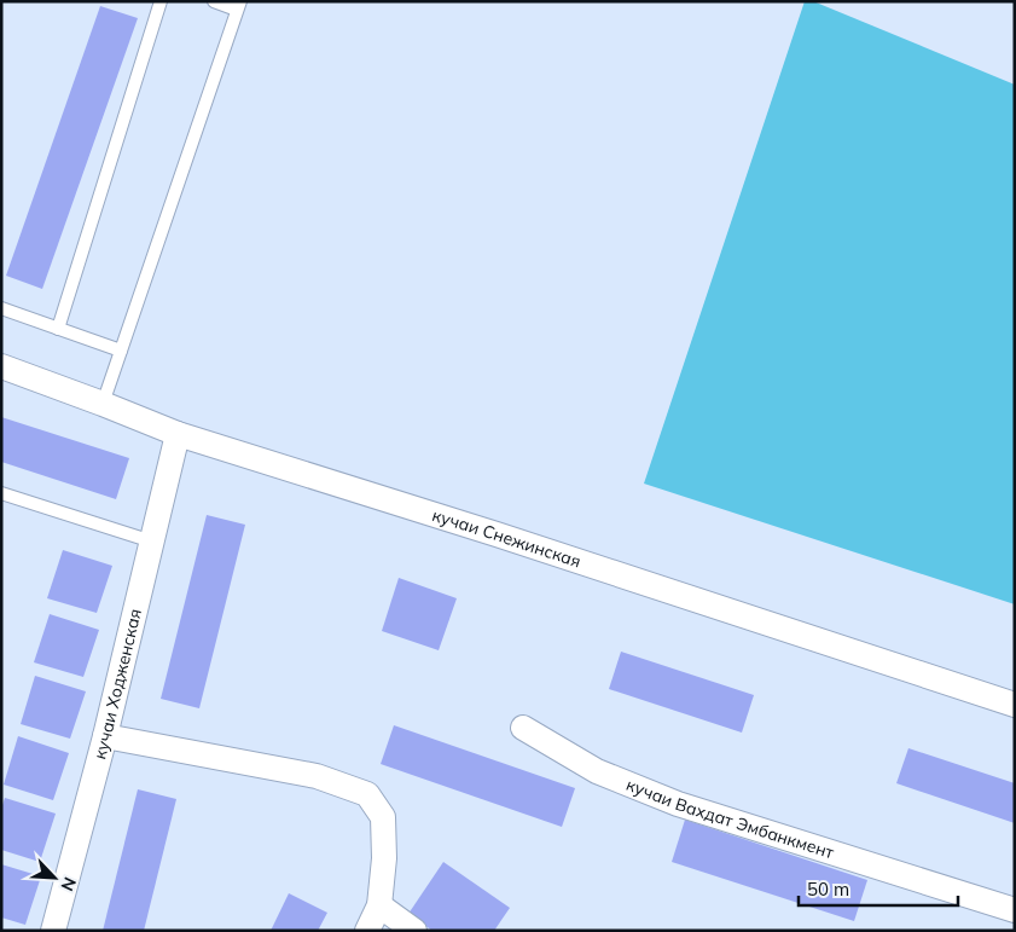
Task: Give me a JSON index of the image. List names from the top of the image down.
{
  "streets": {
    "street": ["кучаи Снежинская", "кучаи Ходженская", "кучаи Вахдат Эмбанкмент"]
  },
  "crossings": [
    ["кучаи Снежинская", "кучаи Ходженская"]
  ],
  "scale_bar": "50 m",
  "north": "bottom right"
}
